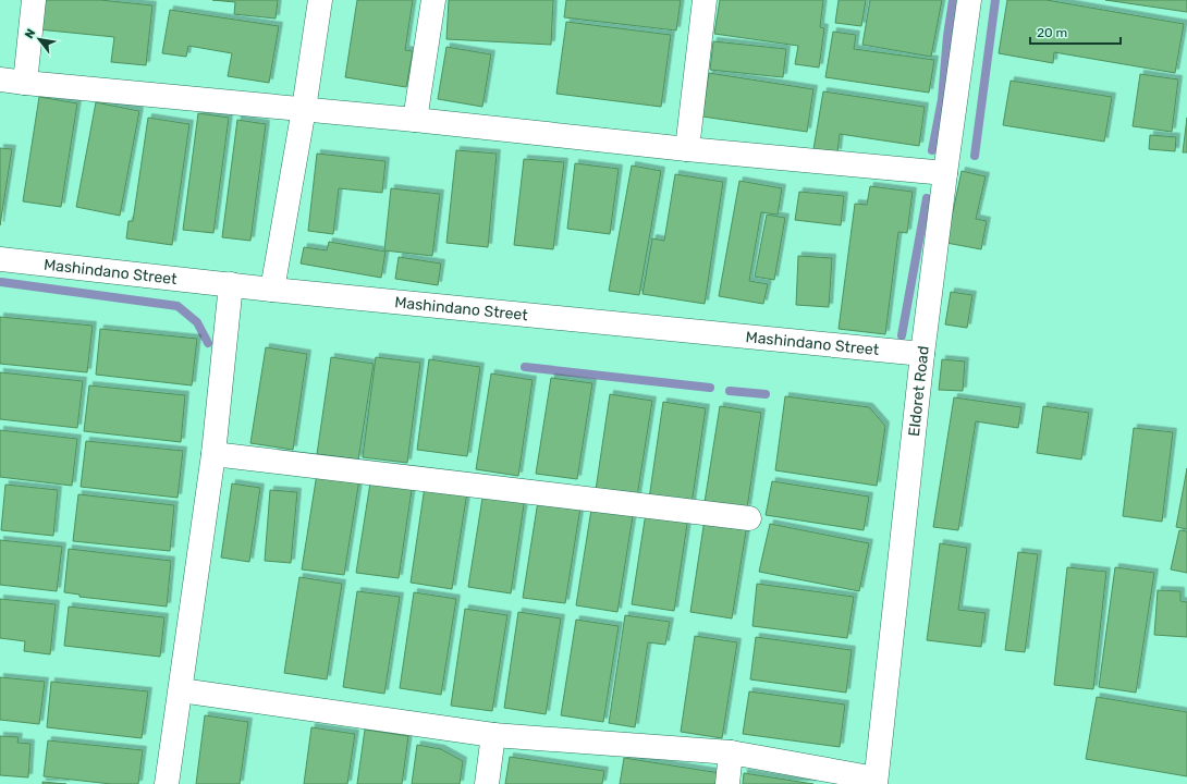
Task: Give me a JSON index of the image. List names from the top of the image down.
{
  "streets": {
    "street": ["Mashindano Street", "Eldoret Road"]
  },
  "crossings": [
    ["Mashindano Street", "Eldoret Road"]
  ],
  "scale_bar": "20 m",
  "north": "top left"
}
